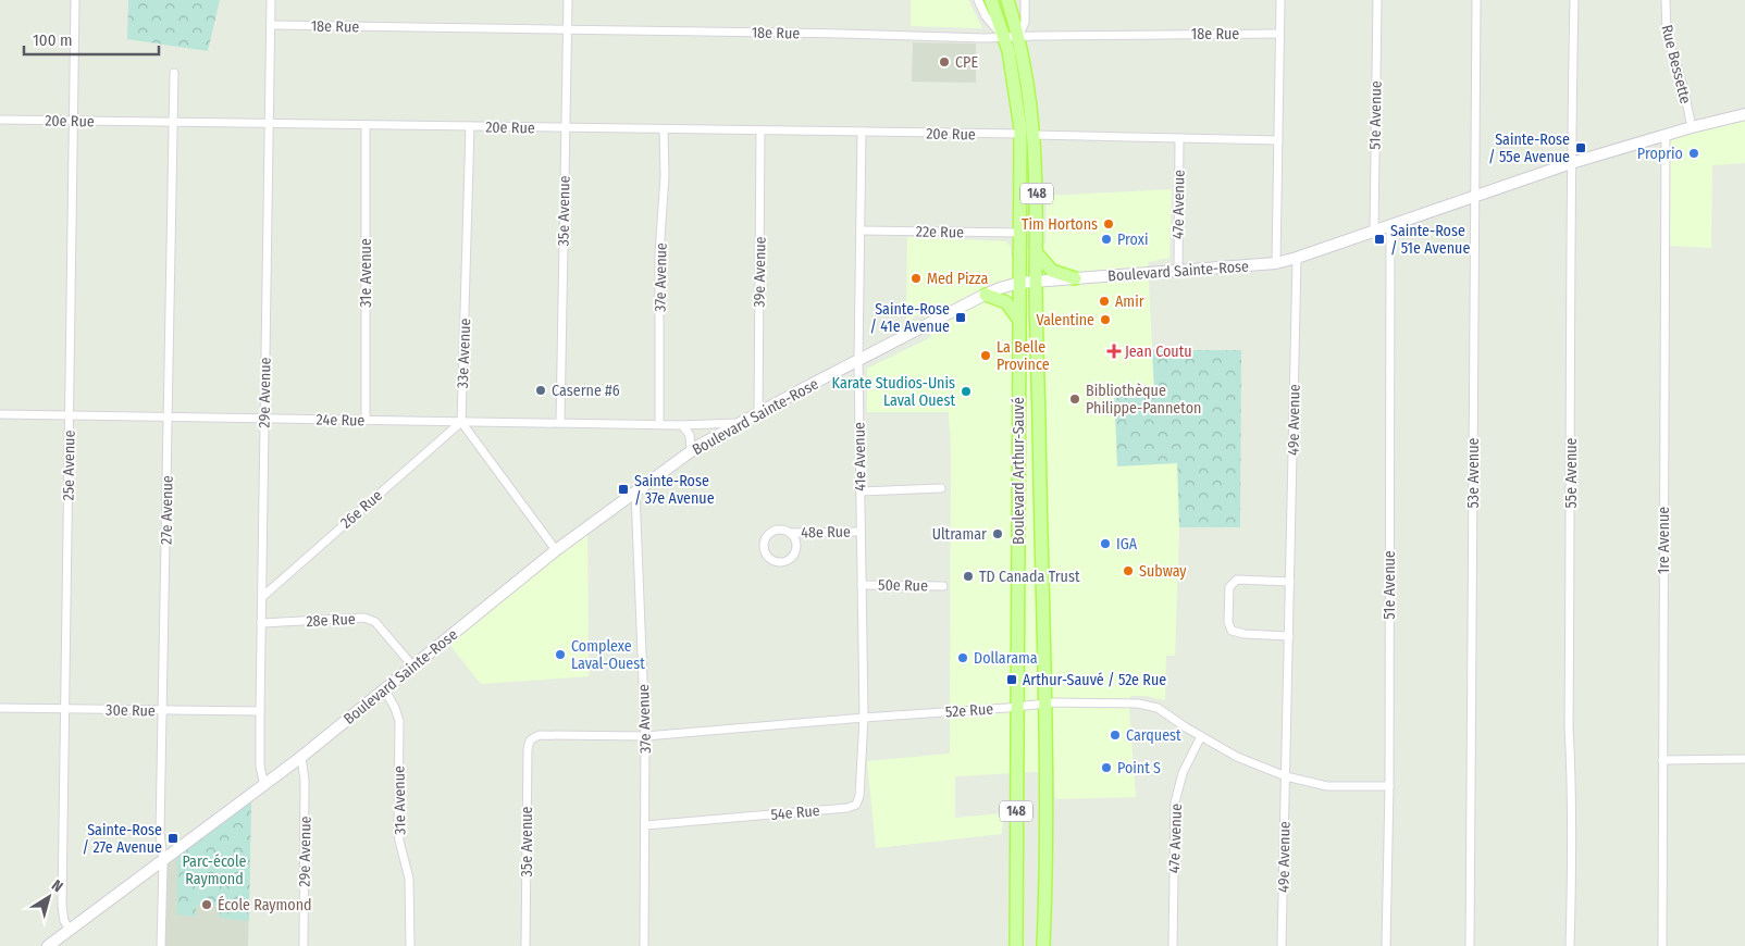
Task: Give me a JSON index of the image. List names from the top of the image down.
{
  "streets": {
    "main road": ["148", "Boulevard Arthur-Sauvé"],
    "street": [
      "18e Rue",
      "Rue Bessette",
      "51e Avenue",
      "20e Rue",
      "47e Avenue",
      "35e Avenue",
      "22e Rue",
      "Boulevard Sainte-Rose",
      "39e Avenue",
      "31e Avenue",
      "37e Avenue",
      "33e Avenue",
      "29e Avenue",
      "24e Rue",
      "49e Avenue",
      "41e Avenue",
      "25e Avenue",
      "53e Avenue",
      "55e Avenue",
      "26e Rue",
      "27e Avenue",
      "48e Rue",
      "1re Avenue",
      "50e Rue",
      "28e Rue",
      "30e Rue",
      "52e Rue",
      "54e Rue"
    ]
  },
  "crossings": [
    ["18e Rue", "35e Avenue"],
    ["18e Rue", "29e Avenue"],
    ["18e Rue", "Boulevard Arthur-Sauvé"],
    ["Rue Bessette", "Boulevard Sainte-Rose"],
    ["51e Avenue", "Boulevard Sainte-Rose"],
    ["51e Avenue", "52e Rue"],
    ["20e Rue", "47e Avenue"],
    ["20e Rue", "35e Avenue"],
    ["20e Rue", "39e Avenue"],
    ["20e Rue", "31e Avenue"],
    ["20e Rue", "37e Avenue"],
    ["20e Rue", "33e Avenue"],
    ["20e Rue", "29e Avenue"],
    ["20e Rue", "41e Avenue"],
    ["20e Rue", "25e Avenue"],
    ["20e Rue", "Boulevard Arthur-Sauvé"],
    ["20e Rue", "27e Avenue"],
    ["47e Avenue", "Boulevard Sainte-Rose"],
    ["47e Avenue", "52e Rue"],
    ["35e Avenue", "24e Rue"],
    ["35e Avenue", "52e Rue"],
    ["22e Rue", "41e Avenue"],
    ["22e Rue", "Boulevard Arthur-Sauvé"],
    ["Boulevard Sainte-Rose", "39e Avenue"],
    ["Boulevard Sainte-Rose", "31e Avenue"],
    ["Boulevard Sainte-Rose", "37e Avenue"],
    ["Boulevard Sainte-Rose", "29e Avenue"],
    ["Boulevard Sainte-Rose", "24e Rue"],
    ["Boulevard Sainte-Rose", "49e Avenue"],
    ["Boulevard Sainte-Rose", "41e Avenue"],
    ["Boulevard Sainte-Rose", "25e Avenue"],
    ["Boulevard Sainte-Rose", "Boulevard Arthur-Sauvé"],
    ["Boulevard Sainte-Rose", "53e Avenue"],
    ["Boulevard Sainte-Rose", "55e Avenue"],
    ["Boulevard Sainte-Rose", "27e Avenue"],
    ["Boulevard Sainte-Rose", "1re Avenue"],
    ["Boulevard Sainte-Rose", "28e Rue"],
    ["31e Avenue", "24e Rue"],
    ["37e Avenue", "24e Rue"],
    ["37e Avenue", "52e Rue"],
    ["37e Avenue", "54e Rue"],
    ["33e Avenue", "24e Rue"],
    ["33e Avenue", "26e Rue"],
    ["29e Avenue", "24e Rue"],
    ["29e Avenue", "26e Rue"],
    ["29e Avenue", "28e Rue"],
    ["29e Avenue", "30e Rue"],
    ["24e Rue", "25e Avenue"],
    ["24e Rue", "26e Rue"],
    ["24e Rue", "27e Avenue"],
    ["49e Avenue", "52e Rue"],
    ["41e Avenue", "48e Rue"],
    ["41e Avenue", "50e Rue"],
    ["41e Avenue", "52e Rue"],
    ["41e Avenue", "54e Rue"],
    ["25e Avenue", "30e Rue"],
    ["Boulevard Arthur-Sauvé", "52e Rue"],
    ["27e Avenue", "30e Rue"],
    ["52e Rue", "54e Rue"]
  ],
  "parks": ["Parc-école Raymond"],
  "places": {
    "other": [
      "CPE",
      "Proprio",
      "Tim Hortons",
      "Proxi",
      "Med Pizza",
      "Amir",
      "Valentine",
      "La Belle Province",
      "Caserne #6",
      "Karate Studios-Unis Laval Ouest",
      "Bibliothèque Philippe-Panneton",
      "Ultramar",
      "IGA",
      "Subway",
      "TD Canada Trust",
      "Complexe Laval-Ouest",
      "Dollarama",
      "Carquest",
      "Point S",
      "École Raymond"
    ],
    "transit": [
      "Sainte-Rose / 55e Avenue",
      "Sainte-Rose / 51e Avenue",
      "Sainte-Rose / 41e Avenue",
      "Sainte-Rose / 37e Avenue",
      "Arthur-Sauvé / 52e Rue",
      "Sainte-Rose / 27e Avenue"
    ],
    "health": ["Jean Coutu"]
  },
  "scale_bar": "100 m",
  "north": "top right"
}
